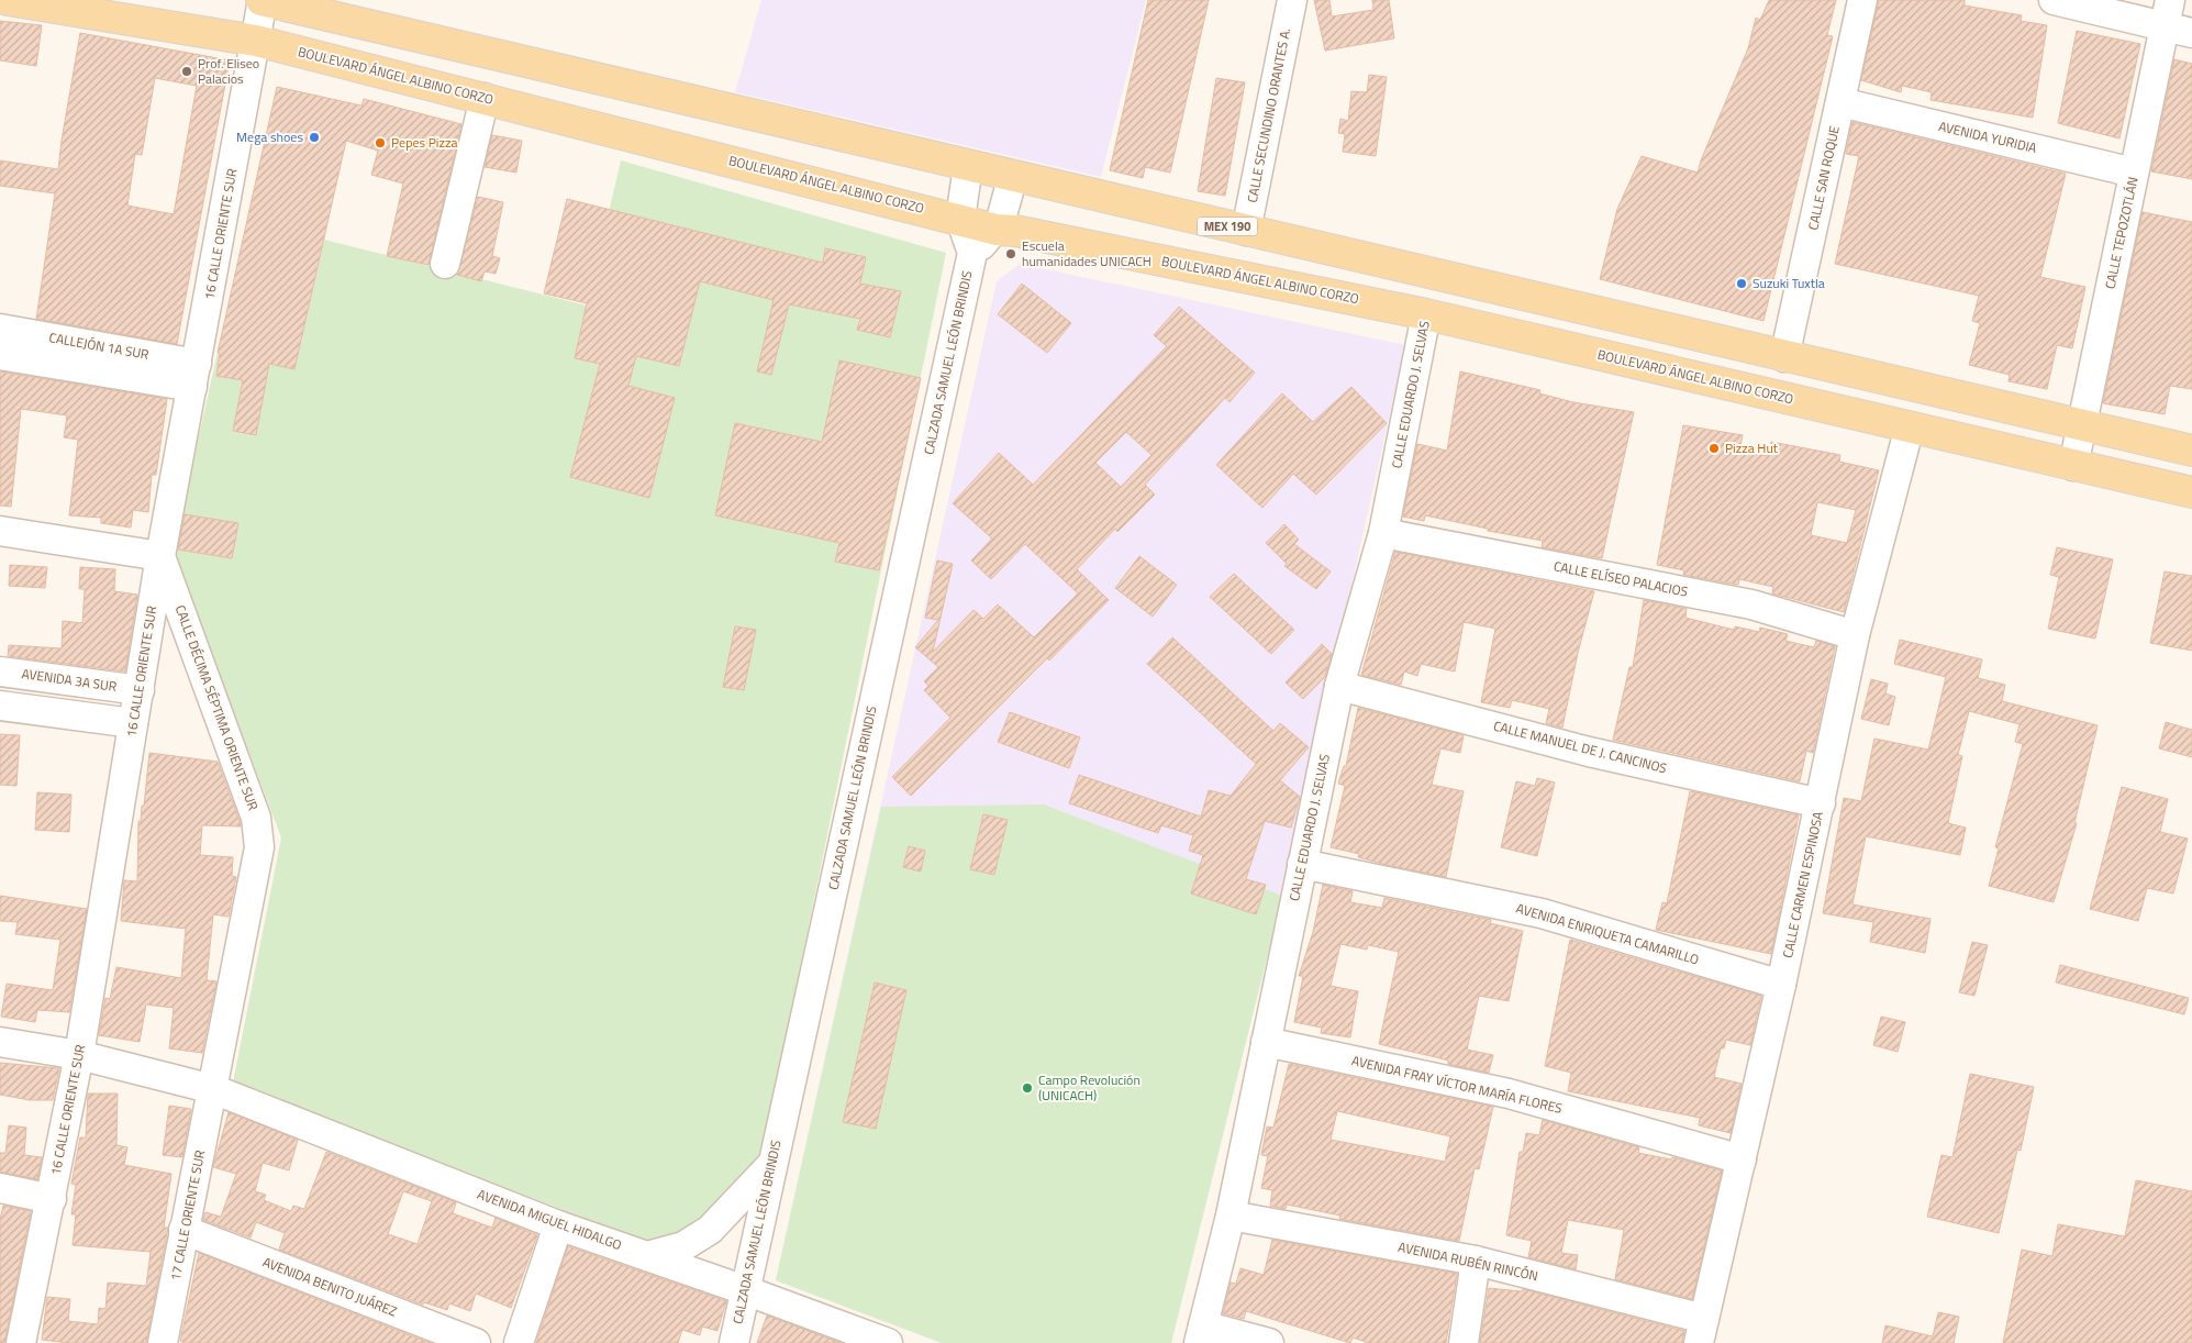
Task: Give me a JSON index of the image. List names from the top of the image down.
{
  "streets": {
    "main road": ["BOULEVARD ÁNGEL ALBINO CORZO", "MEX 190"],
    "street": [
      "CALLE SECUNDINO ORANTES A.",
      "AVENIDA YURIDIA",
      "CALLE SAN ROQUE",
      "CALLE TEPOZOTLÁN",
      "16 CALLE ORIENTE SUR",
      "CALLEJÓN 1A SUR",
      "CALZADA SAMUEL LEÓN BRINDIS",
      "CALLE EDUARDO J. SELVAS",
      "CALLE ELÍSEO PALACIOS",
      "AVENIDA 3A SUR",
      "CALLE DÉCIMA SÉPTIMA ORIENTE SUR",
      "CALLE MANUEL DE J. CANCINOS",
      "CALLE CARMEN ESPINOSA",
      "AVENIDA ENRIQUETA CAMARILLO",
      "AVENIDA FRAY VÍCTOR MARÍA FLORES",
      "17 CALLE ORIENTE SUR",
      "AVENIDA MIGUEL HIDALGO",
      "AVENIDA RUBÉN RINCÓN",
      "AVENIDA BENITO JUÁREZ"
    ]
  },
  "crossings": [
    ["BOULEVARD ÁNGEL ALBINO CORZO", "CALLE TEPOZOTLÁN"],
    ["BOULEVARD ÁNGEL ALBINO CORZO", "16 CALLE ORIENTE SUR"],
    ["BOULEVARD ÁNGEL ALBINO CORZO", "CALZADA SAMUEL LEÓN BRINDIS"],
    ["BOULEVARD ÁNGEL ALBINO CORZO", "CALLE EDUARDO J. SELVAS"],
    ["BOULEVARD ÁNGEL ALBINO CORZO", "CALLE CARMEN ESPINOSA"],
    ["CALLE SECUNDINO ORANTES A.", "MEX 190"],
    ["AVENIDA YURIDIA", "CALLE SAN ROQUE"],
    ["AVENIDA YURIDIA", "CALLE TEPOZOTLÁN"],
    ["CALLE SAN ROQUE", "MEX 190"],
    ["MEX 190", "CALLE TEPOZOTLÁN"],
    ["MEX 190", "16 CALLE ORIENTE SUR"],
    ["MEX 190", "CALZADA SAMUEL LEÓN BRINDIS"],
    ["16 CALLE ORIENTE SUR", "CALLEJÓN 1A SUR"],
    ["16 CALLE ORIENTE SUR", "AVENIDA 3A SUR"],
    ["16 CALLE ORIENTE SUR", "CALLE DÉCIMA SÉPTIMA ORIENTE SUR"],
    ["16 CALLE ORIENTE SUR", "AVENIDA MIGUEL HIDALGO"],
    ["CALZADA SAMUEL LEÓN BRINDIS", "AVENIDA MIGUEL HIDALGO"],
    ["CALLE EDUARDO J. SELVAS", "CALLE ELÍSEO PALACIOS"],
    ["CALLE EDUARDO J. SELVAS", "CALLE MANUEL DE J. CANCINOS"],
    ["CALLE EDUARDO J. SELVAS", "AVENIDA ENRIQUETA CAMARILLO"],
    ["CALLE EDUARDO J. SELVAS", "AVENIDA FRAY VÍCTOR MARÍA FLORES"],
    ["CALLE EDUARDO J. SELVAS", "AVENIDA RUBÉN RINCÓN"],
    ["CALLE ELÍSEO PALACIOS", "CALLE CARMEN ESPINOSA"],
    ["CALLE DÉCIMA SÉPTIMA ORIENTE SUR", "17 CALLE ORIENTE SUR"],
    ["CALLE DÉCIMA SÉPTIMA ORIENTE SUR", "AVENIDA MIGUEL HIDALGO"],
    ["CALLE MANUEL DE J. CANCINOS", "CALLE CARMEN ESPINOSA"],
    ["CALLE CARMEN ESPINOSA", "AVENIDA ENRIQUETA CAMARILLO"],
    ["CALLE CARMEN ESPINOSA", "AVENIDA FRAY VÍCTOR MARÍA FLORES"],
    ["CALLE CARMEN ESPINOSA", "AVENIDA RUBÉN RINCÓN"],
    ["17 CALLE ORIENTE SUR", "AVENIDA MIGUEL HIDALGO"],
    ["17 CALLE ORIENTE SUR", "AVENIDA BENITO JUÁREZ"]
  ],
  "places": [
    "Prof. Eliseo Palacios",
    "Mega shoes",
    "Pepes Pizza",
    "Escuela humanidades UNICACH",
    "Suzuki Tuxtla",
    "Pizza Hut",
    "Campo Revolución (UNICACH)"
  ]
}
